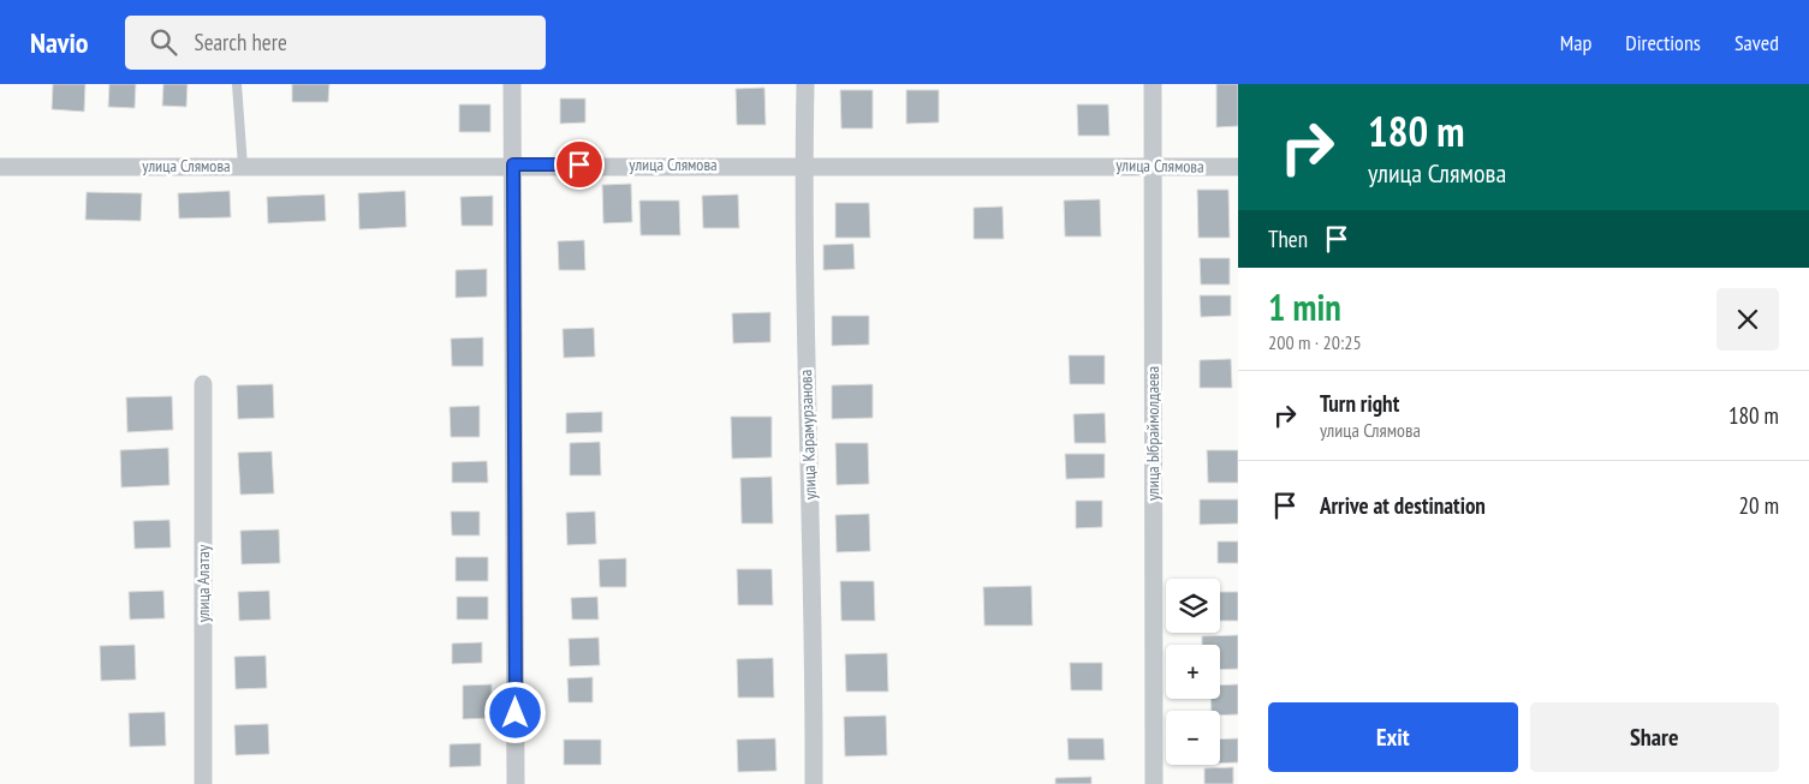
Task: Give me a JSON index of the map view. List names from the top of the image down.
{
  "streets": {
    "street": [
      "улица Слямова",
      "улица Ыбраймолдаева",
      "улица Карамурзанова",
      "улица Алатау"
    ]
  },
  "crossings": [
    ["улица Слямова", "улица Ыбраймолдаева"],
    ["улица Слямова", "улица Карамурзанова"]
  ],
  "page": {
    "header": "Navio",
    "search": "Search here",
    "nav": ["Map", "Directions", "Saved"],
    "turn": ["180 m", "улица Слямова"],
    "then": "Then",
    "heading": ["1 min", "200 m · 20:25"],
    "list": [
      {
        "name": "Turn right",
        "note": "улица Слямова",
        "value": "180 m"
      },
      {
        "name": "Arrive at destination",
        "value": "20 m"
      }
    ],
    "map_buttons": ["+", "−"],
    "buttons": ["Exit", "Share"]
  }
}
